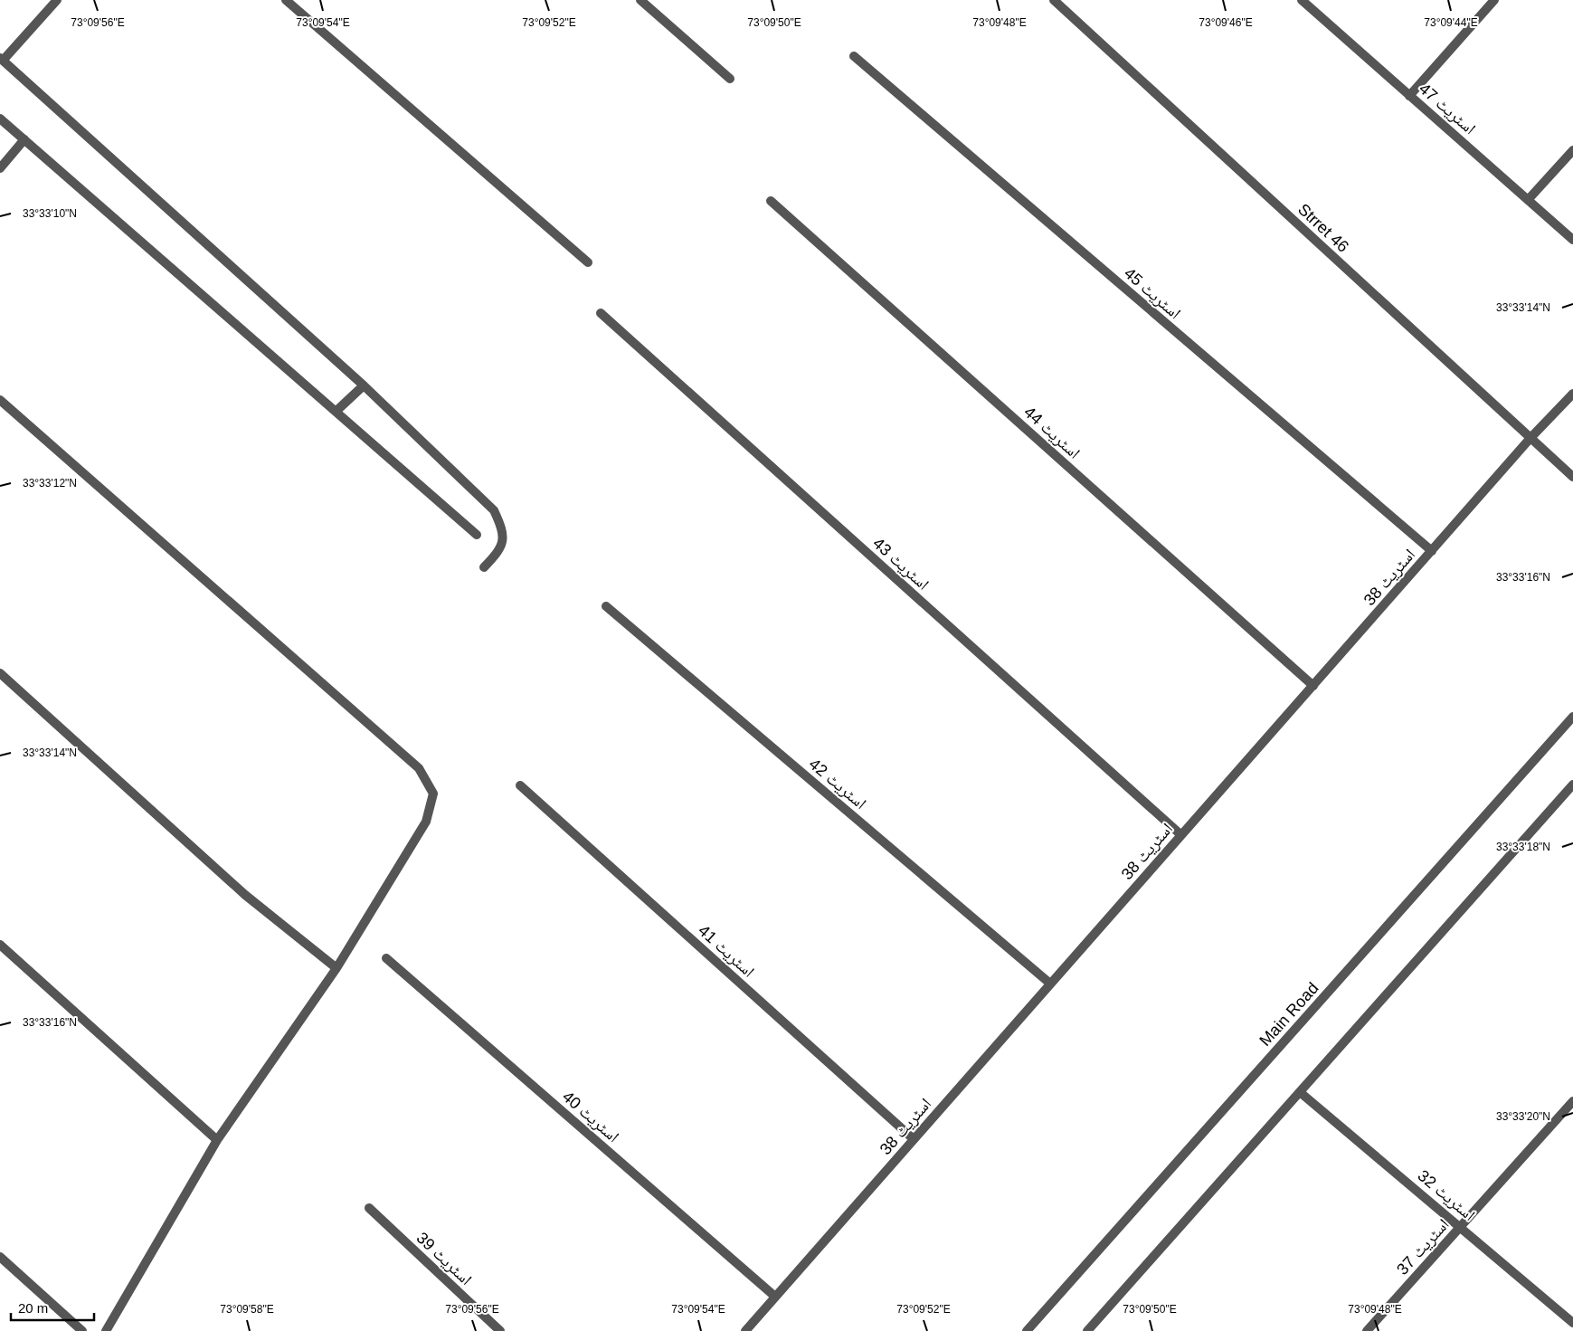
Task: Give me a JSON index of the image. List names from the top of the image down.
{
  "streets": {
    "street": [
      "اسٹریٹ 47",
      "Strret 46",
      "اسٹریٹ 45",
      "اسٹریٹ 44",
      "اسٹریٹ 43",
      "اسٹریٹ 38",
      "اسٹریٹ 42",
      "اسٹریٹ 41",
      "Main Road",
      "اسٹریٹ 40",
      "اسٹریٹ 32",
      "اسٹریٹ 37",
      "اسٹریٹ 39"
    ]
  },
  "crossings": [
    ["Strret 46", "اسٹریٹ 38"],
    ["اسٹریٹ 45", "اسٹریٹ 38"],
    ["اسٹریٹ 44", "اسٹریٹ 38"],
    ["اسٹریٹ 43", "اسٹریٹ 38"],
    ["اسٹریٹ 38", "اسٹریٹ 42"],
    ["اسٹریٹ 38", "اسٹریٹ 41"],
    ["اسٹریٹ 38", "اسٹریٹ 40"],
    ["اسٹریٹ 32", "اسٹریٹ 37"]
  ],
  "scale_bar": "20 m",
  "coordinates": [
    "73°09'56\"E",
    "73°09'54\"E",
    "73°09'52\"E",
    "73°09'50\"E",
    "73°09'48\"E",
    "73°09'46\"E",
    "73°09'44\"E",
    "33°33'10\"N",
    "33°33'14\"N",
    "33°33'12\"N",
    "33°33'16\"N",
    "33°33'18\"N",
    "33°33'20\"N",
    "73°09'58\"E"
  ]
}
